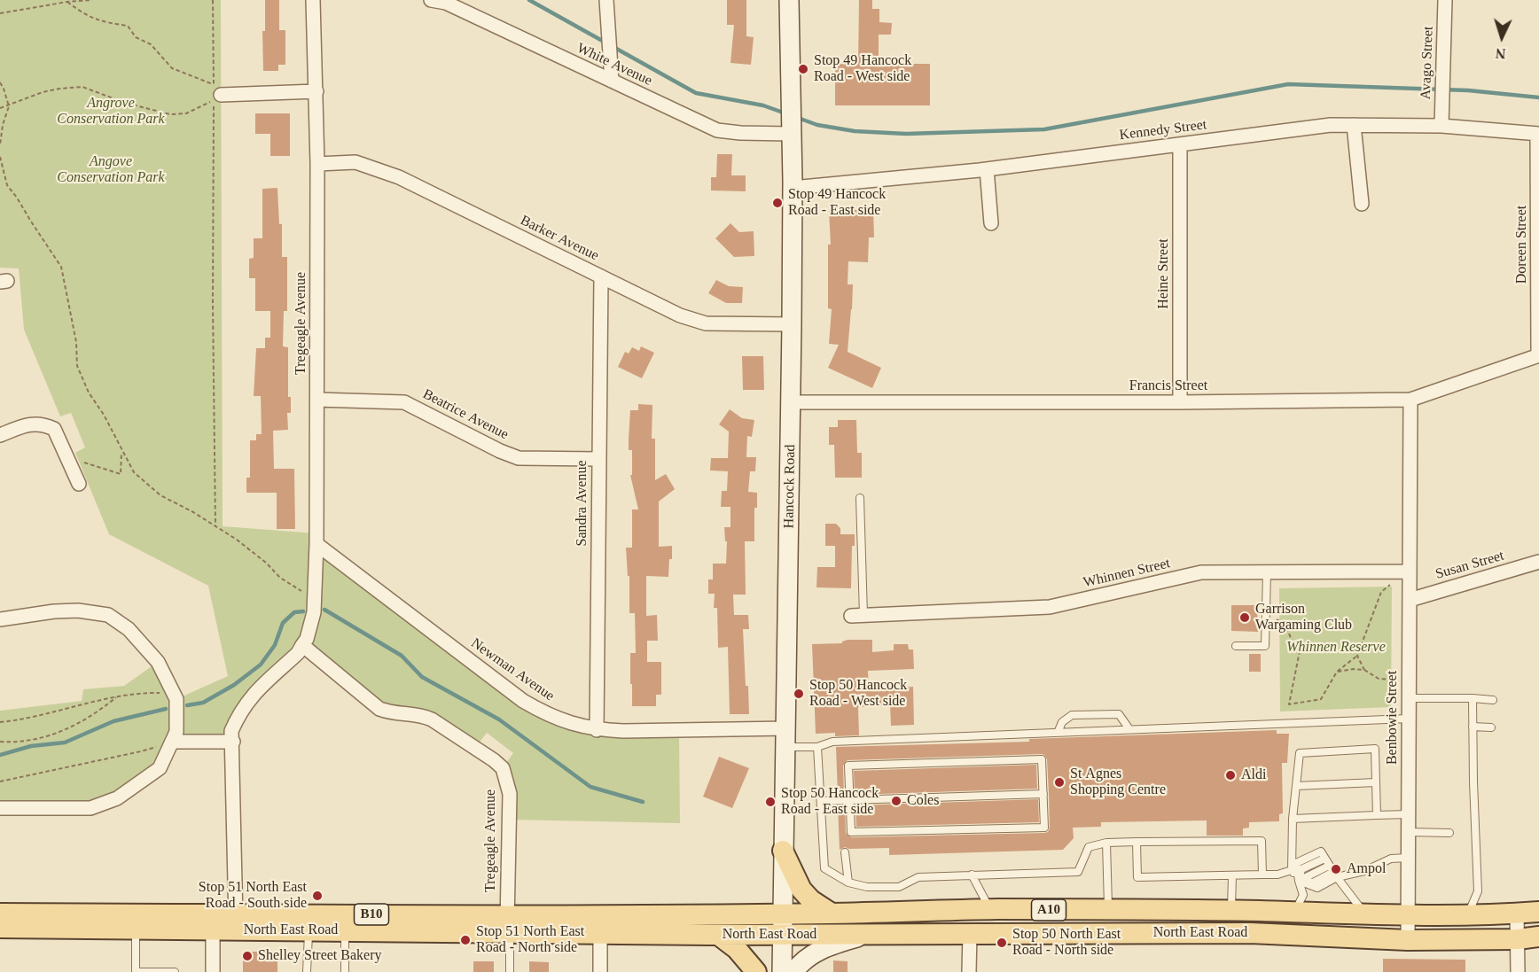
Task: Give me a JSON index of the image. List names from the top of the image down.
{
  "streets": {
    "main road": [
      "Hancock Road",
      "A10",
      "B10",
      "North East Road"
    ],
    "street": [
      "Avago Street",
      "White Avenue",
      "Kennedy Street",
      "Barker Avenue",
      "Doreen Street",
      "Heine Street",
      "Tregeagle Avenue",
      "Francis Street",
      "Beatrice Avenue",
      "Sandra Avenue",
      "Susan Street",
      "Whinnen Street",
      "Newman Avenue",
      "Benbowie Street"
    ]
  },
  "crossings": [
    ["Avago Street", "Kennedy Street"],
    ["White Avenue", "Hancock Road"],
    ["Kennedy Street", "Doreen Street"],
    ["Kennedy Street", "Heine Street"],
    ["Kennedy Street", "Hancock Road"],
    ["Barker Avenue", "Tregeagle Avenue"],
    ["Barker Avenue", "Hancock Road"],
    ["Barker Avenue", "Sandra Avenue"],
    ["Doreen Street", "Francis Street"],
    ["Heine Street", "Francis Street"],
    ["Tregeagle Avenue", "Beatrice Avenue"],
    ["Tregeagle Avenue", "Newman Avenue"],
    ["Tregeagle Avenue", "North East Road"],
    ["Francis Street", "Hancock Road"],
    ["Francis Street", "Benbowie Street"],
    ["Beatrice Avenue", "Sandra Avenue"],
    ["Hancock Road", "Newman Avenue"],
    ["Hancock Road", "North East Road"],
    ["Sandra Avenue", "Newman Avenue"],
    ["Susan Street", "Benbowie Street"],
    ["Whinnen Street", "Benbowie Street"],
    ["Benbowie Street", "North East Road"]
  ],
  "parks": ["Angrove Conservation Park", "Angove Conservation Park", "Whinnen Reserve"],
  "places": [
    "Stop 49 Hancock Road - West side",
    "Stop 49 Hancock Road - East side",
    "Garrison Wargaming Club",
    "Stop 50 Hancock Road - West side",
    "Aldi",
    "St Agnes Shopping Centre",
    "Coles",
    "Stop 50 Hancock Road - East side",
    "Ampol",
    "Stop 51 North East Road - South side",
    "Stop 51 North East Road - North side",
    "Stop 50 North East Road - North side",
    "Shelley Street Bakery"
  ],
  "north": "bottom"
}
